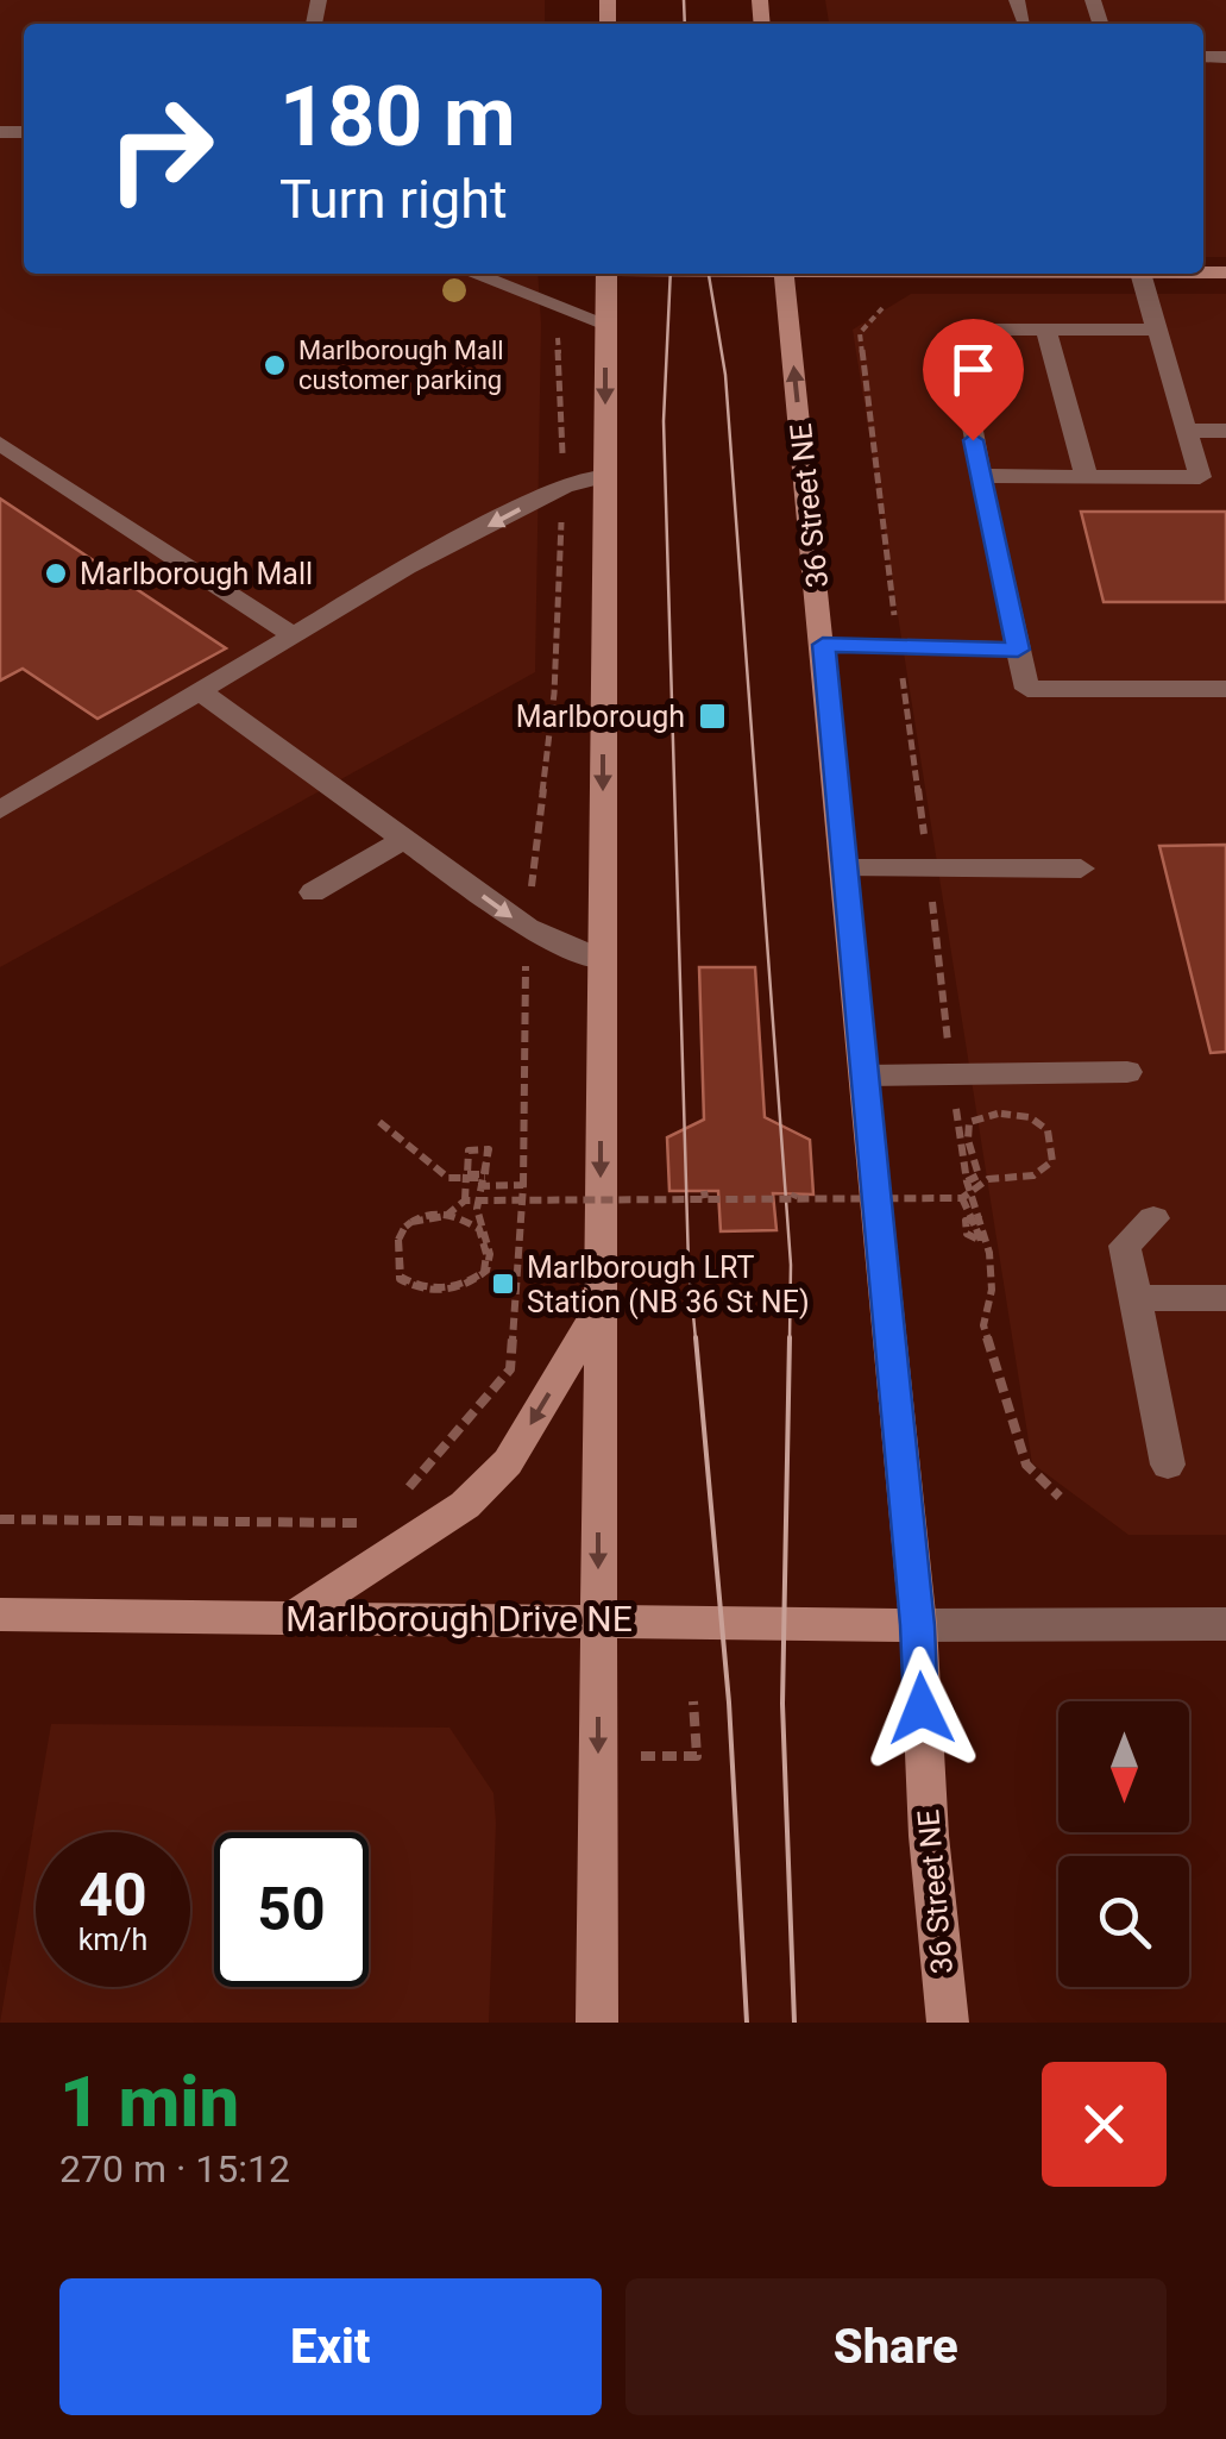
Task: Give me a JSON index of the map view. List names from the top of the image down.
{
  "streets": {
    "main road": ["36 Street NE", "Marlborough Drive NE"]
  },
  "crossings": [
    ["36 Street NE", "Marlborough Drive NE"]
  ],
  "places": {
    "other": ["Marlborough Mall customer parking", "Marlborough Mall"],
    "transit": ["Marlborough", "Marlborough LRT Station (NB 36 St NE)"]
  },
  "north": "bottom",
  "page": {
    "turn": ["180 m", "Turn right"],
    "speed": "40 km/h",
    "limit": "50",
    "heading": ["1 min", "270 m · 15:12"],
    "buttons": ["Exit", "Share"]
  }
}
